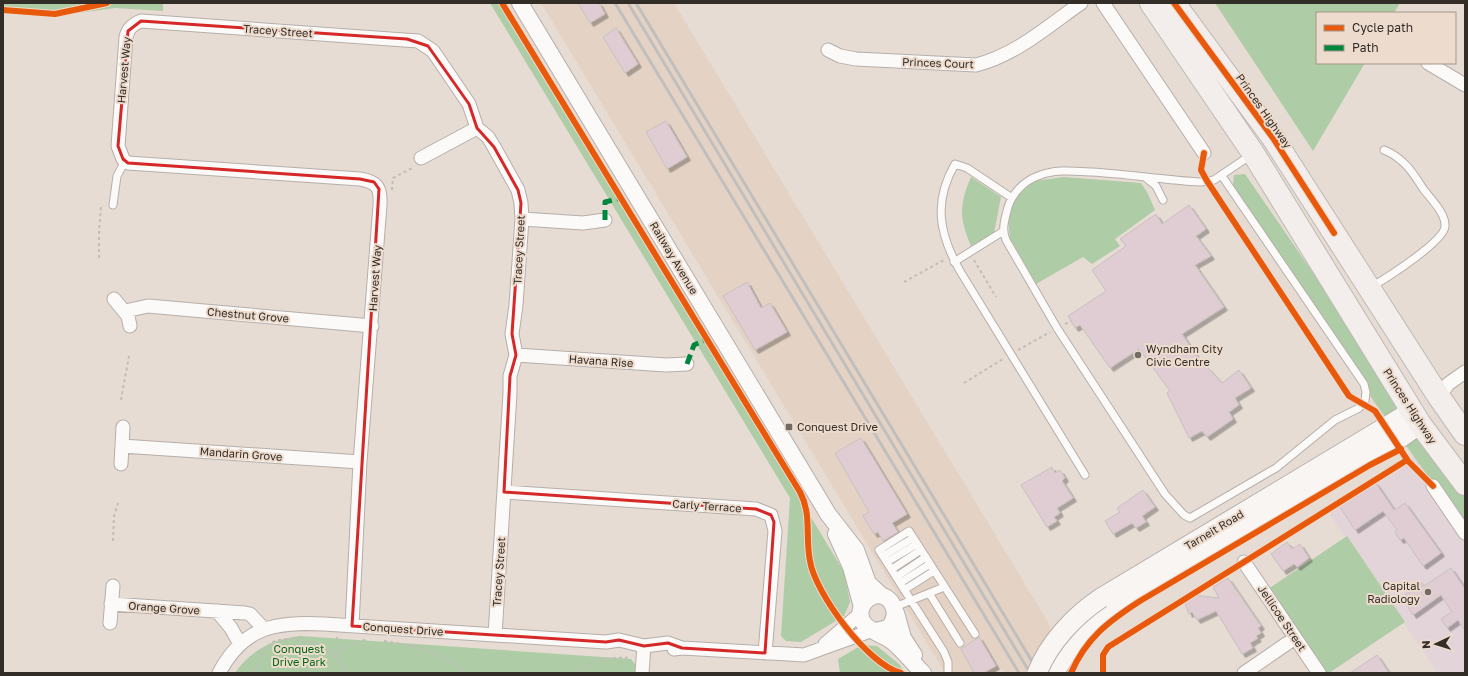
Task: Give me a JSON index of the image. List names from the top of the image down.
{
  "streets": {
    "highway": ["Princes Highway"],
    "main road": ["Tarneit Road"],
    "street": [
      "Tracey Street",
      "Princes Court",
      "Harvest Way",
      "Railway Avenue",
      "Chestnut Grove",
      "Havana Rise",
      "Mandarin Grove",
      "Carly Terrace",
      "Orange Grove",
      "Jellicoe Street",
      "Conquest Drive"
    ]
  },
  "crossings": [
    ["Tracey Street", "Harvest Way"],
    ["Tracey Street", "Havana Rise"],
    ["Tracey Street", "Carly Terrace"],
    ["Tracey Street", "Conquest Drive"],
    ["Harvest Way", "Chestnut Grove"],
    ["Harvest Way", "Mandarin Grove"],
    ["Harvest Way", "Conquest Drive"],
    ["Princes Highway", "Tarneit Road"],
    ["Railway Avenue", "Conquest Drive"],
    ["Carly Terrace", "Conquest Drive"],
    ["Orange Grove", "Conquest Drive"]
  ],
  "parks": ["Conquest Drive Park"],
  "places": {
    "other": ["Wyndham City Civic Centre", "Capital Radiology"],
    "transit": ["Conquest Drive"]
  },
  "legend": ["Cycle path", "Path"],
  "north": "left"
}
